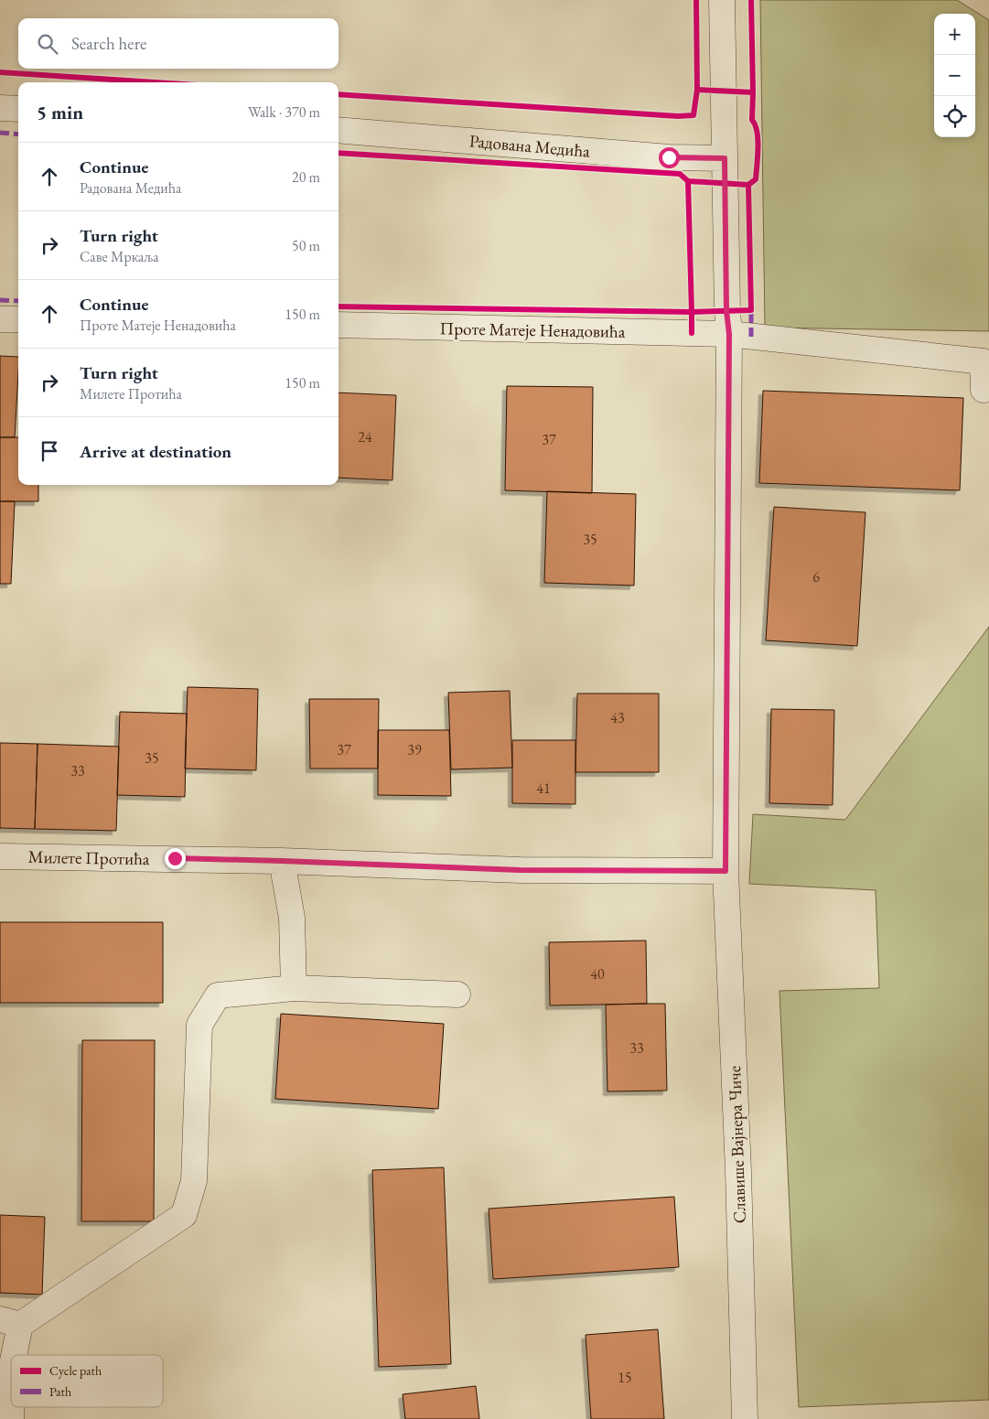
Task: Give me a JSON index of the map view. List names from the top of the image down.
{
  "streets": {
    "street": [
      "Радована Медића",
      "Проте Матеје Ненадовића",
      "Милете Протића",
      "Славише Вајнера Чиче"
    ]
  },
  "crossings": [
    ["Милете Протића", "Славише Вајнера Чиче"]
  ],
  "house_numbers": [
    "24",
    "37",
    "35",
    "6",
    "43",
    "37",
    "39",
    "35",
    "33",
    "41",
    "40",
    "33",
    "15"
  ],
  "legend": ["Cycle path", "Path"],
  "page": {
    "map_buttons": ["+", "−"],
    "search": "Search here",
    "heading": ["5 min", "Walk · 370 m"],
    "list": [
      ["Continue", "Радована Медића", "20 m"],
      ["Turn right", "Саве Мркаља", "50 m"],
      ["Continue", "Проте Матеје Ненадовића", "150 m"],
      ["Turn right", "Милете Протића", "150 m"],
      "Arrive at destination"
    ]
  }
}
